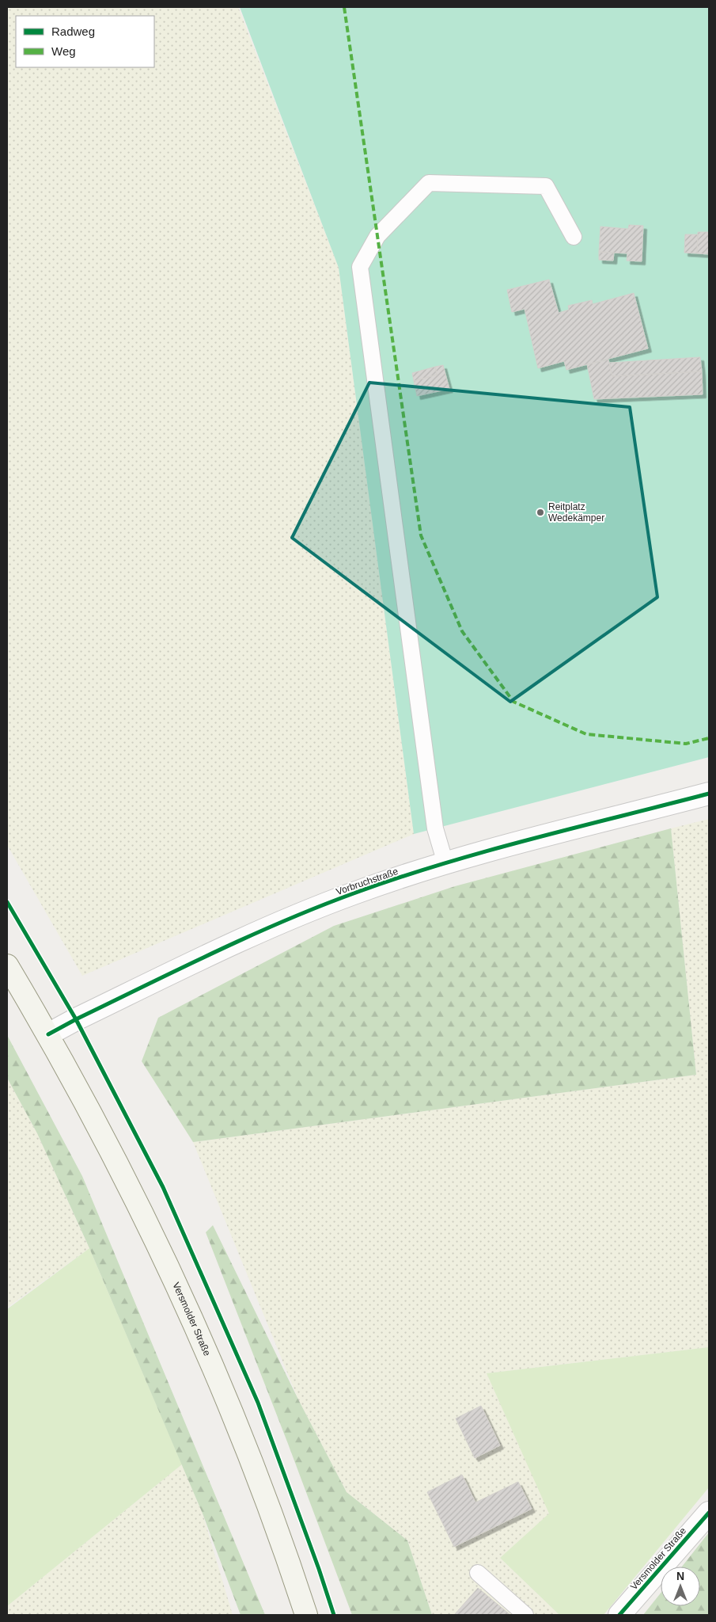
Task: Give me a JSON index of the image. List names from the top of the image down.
{
  "streets": {
    "main road": ["Versmolder Straße"],
    "street": ["Vorbruchstraße"]
  },
  "crossings": [
    ["Vorbruchstraße", "Versmolder Straße"]
  ],
  "places": ["Reitplatz Wedekämper"],
  "legend": ["Radweg", "Weg"],
  "north": "top"
}
